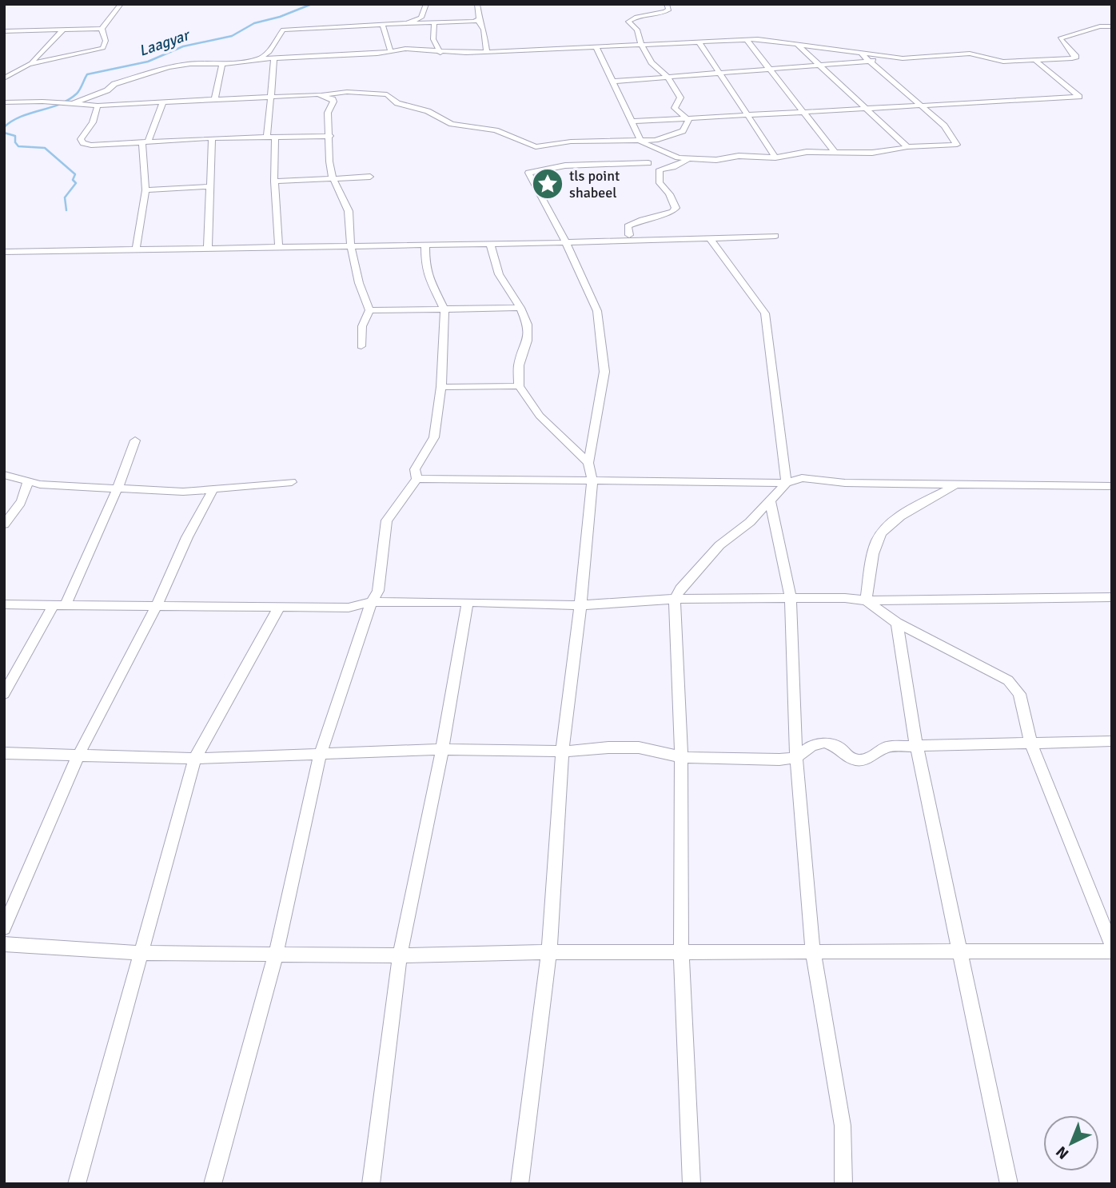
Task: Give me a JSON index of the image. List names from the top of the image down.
{
  "water": ["Laagyar"],
  "places": {
    "place": ["tls point shabeel"]
  },
  "north": "bottom left"
}
